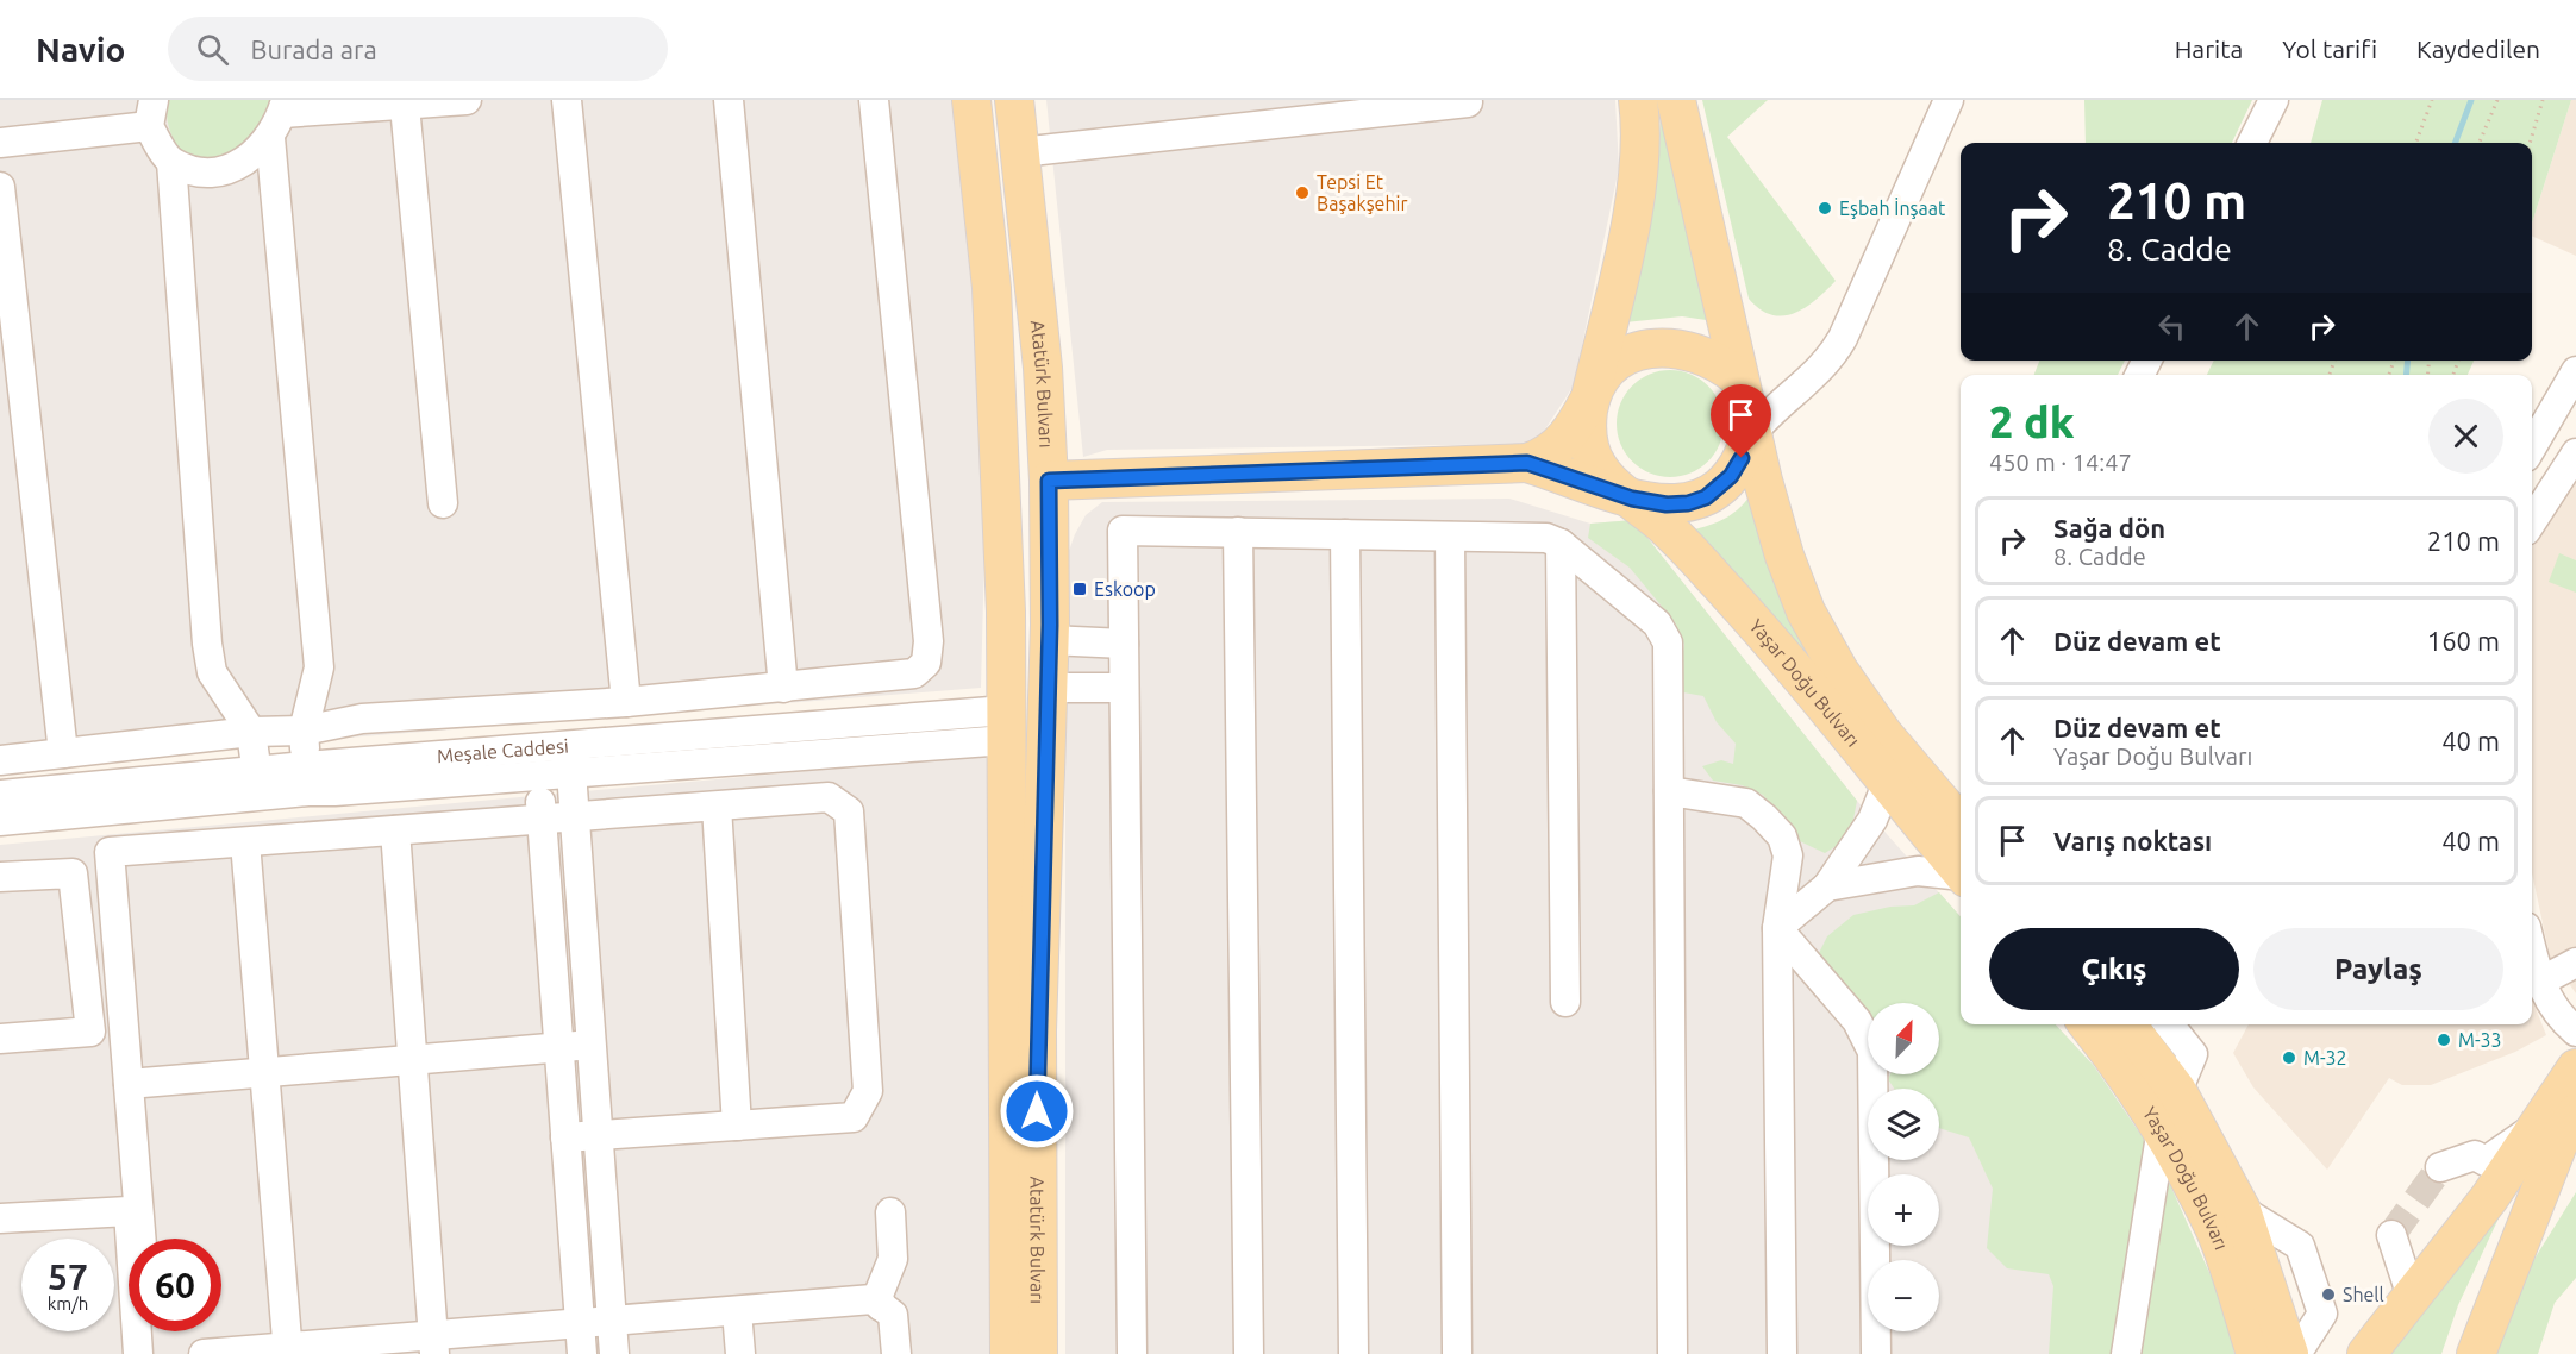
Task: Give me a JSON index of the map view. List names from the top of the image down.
{
  "streets": {
    "main road": ["Atatürk Bulvarı", "Yaşar Doğu Bulvarı"],
    "street": ["Meşale Caddesi"]
  },
  "crossings": [
    ["Atatürk Bulvarı", "Meşale Caddesi"]
  ],
  "places": {
    "other": [
      "Tepsi Et Başakşehir",
      "Eşbah İnşaat",
      "M-33",
      "M-32",
      "Shell"
    ],
    "transit": ["Eskoop"]
  },
  "north": "top right",
  "page": {
    "header": "Navio",
    "search": "Burada ara",
    "nav": ["Harita", "Yol tarifi", "Kaydedilen"],
    "turn": ["210 m", "8. Cadde"],
    "heading": ["2 dk", "450 m · 14:47"],
    "list": [
      {
        "name": "Sağa dön",
        "note": "8. Cadde",
        "value": "210 m"
      },
      {
        "name": "Düz devam et",
        "value": "160 m"
      },
      {
        "name": "Düz devam et",
        "note": "Yaşar Doğu Bulvarı",
        "value": "40 m"
      },
      {
        "name": "Varış noktası",
        "value": "40 m"
      }
    ],
    "buttons": ["Çıkış", "Paylaş"],
    "map_buttons": ["+", "−"],
    "speed": "57 km/h",
    "limit": "60"
  }
}
